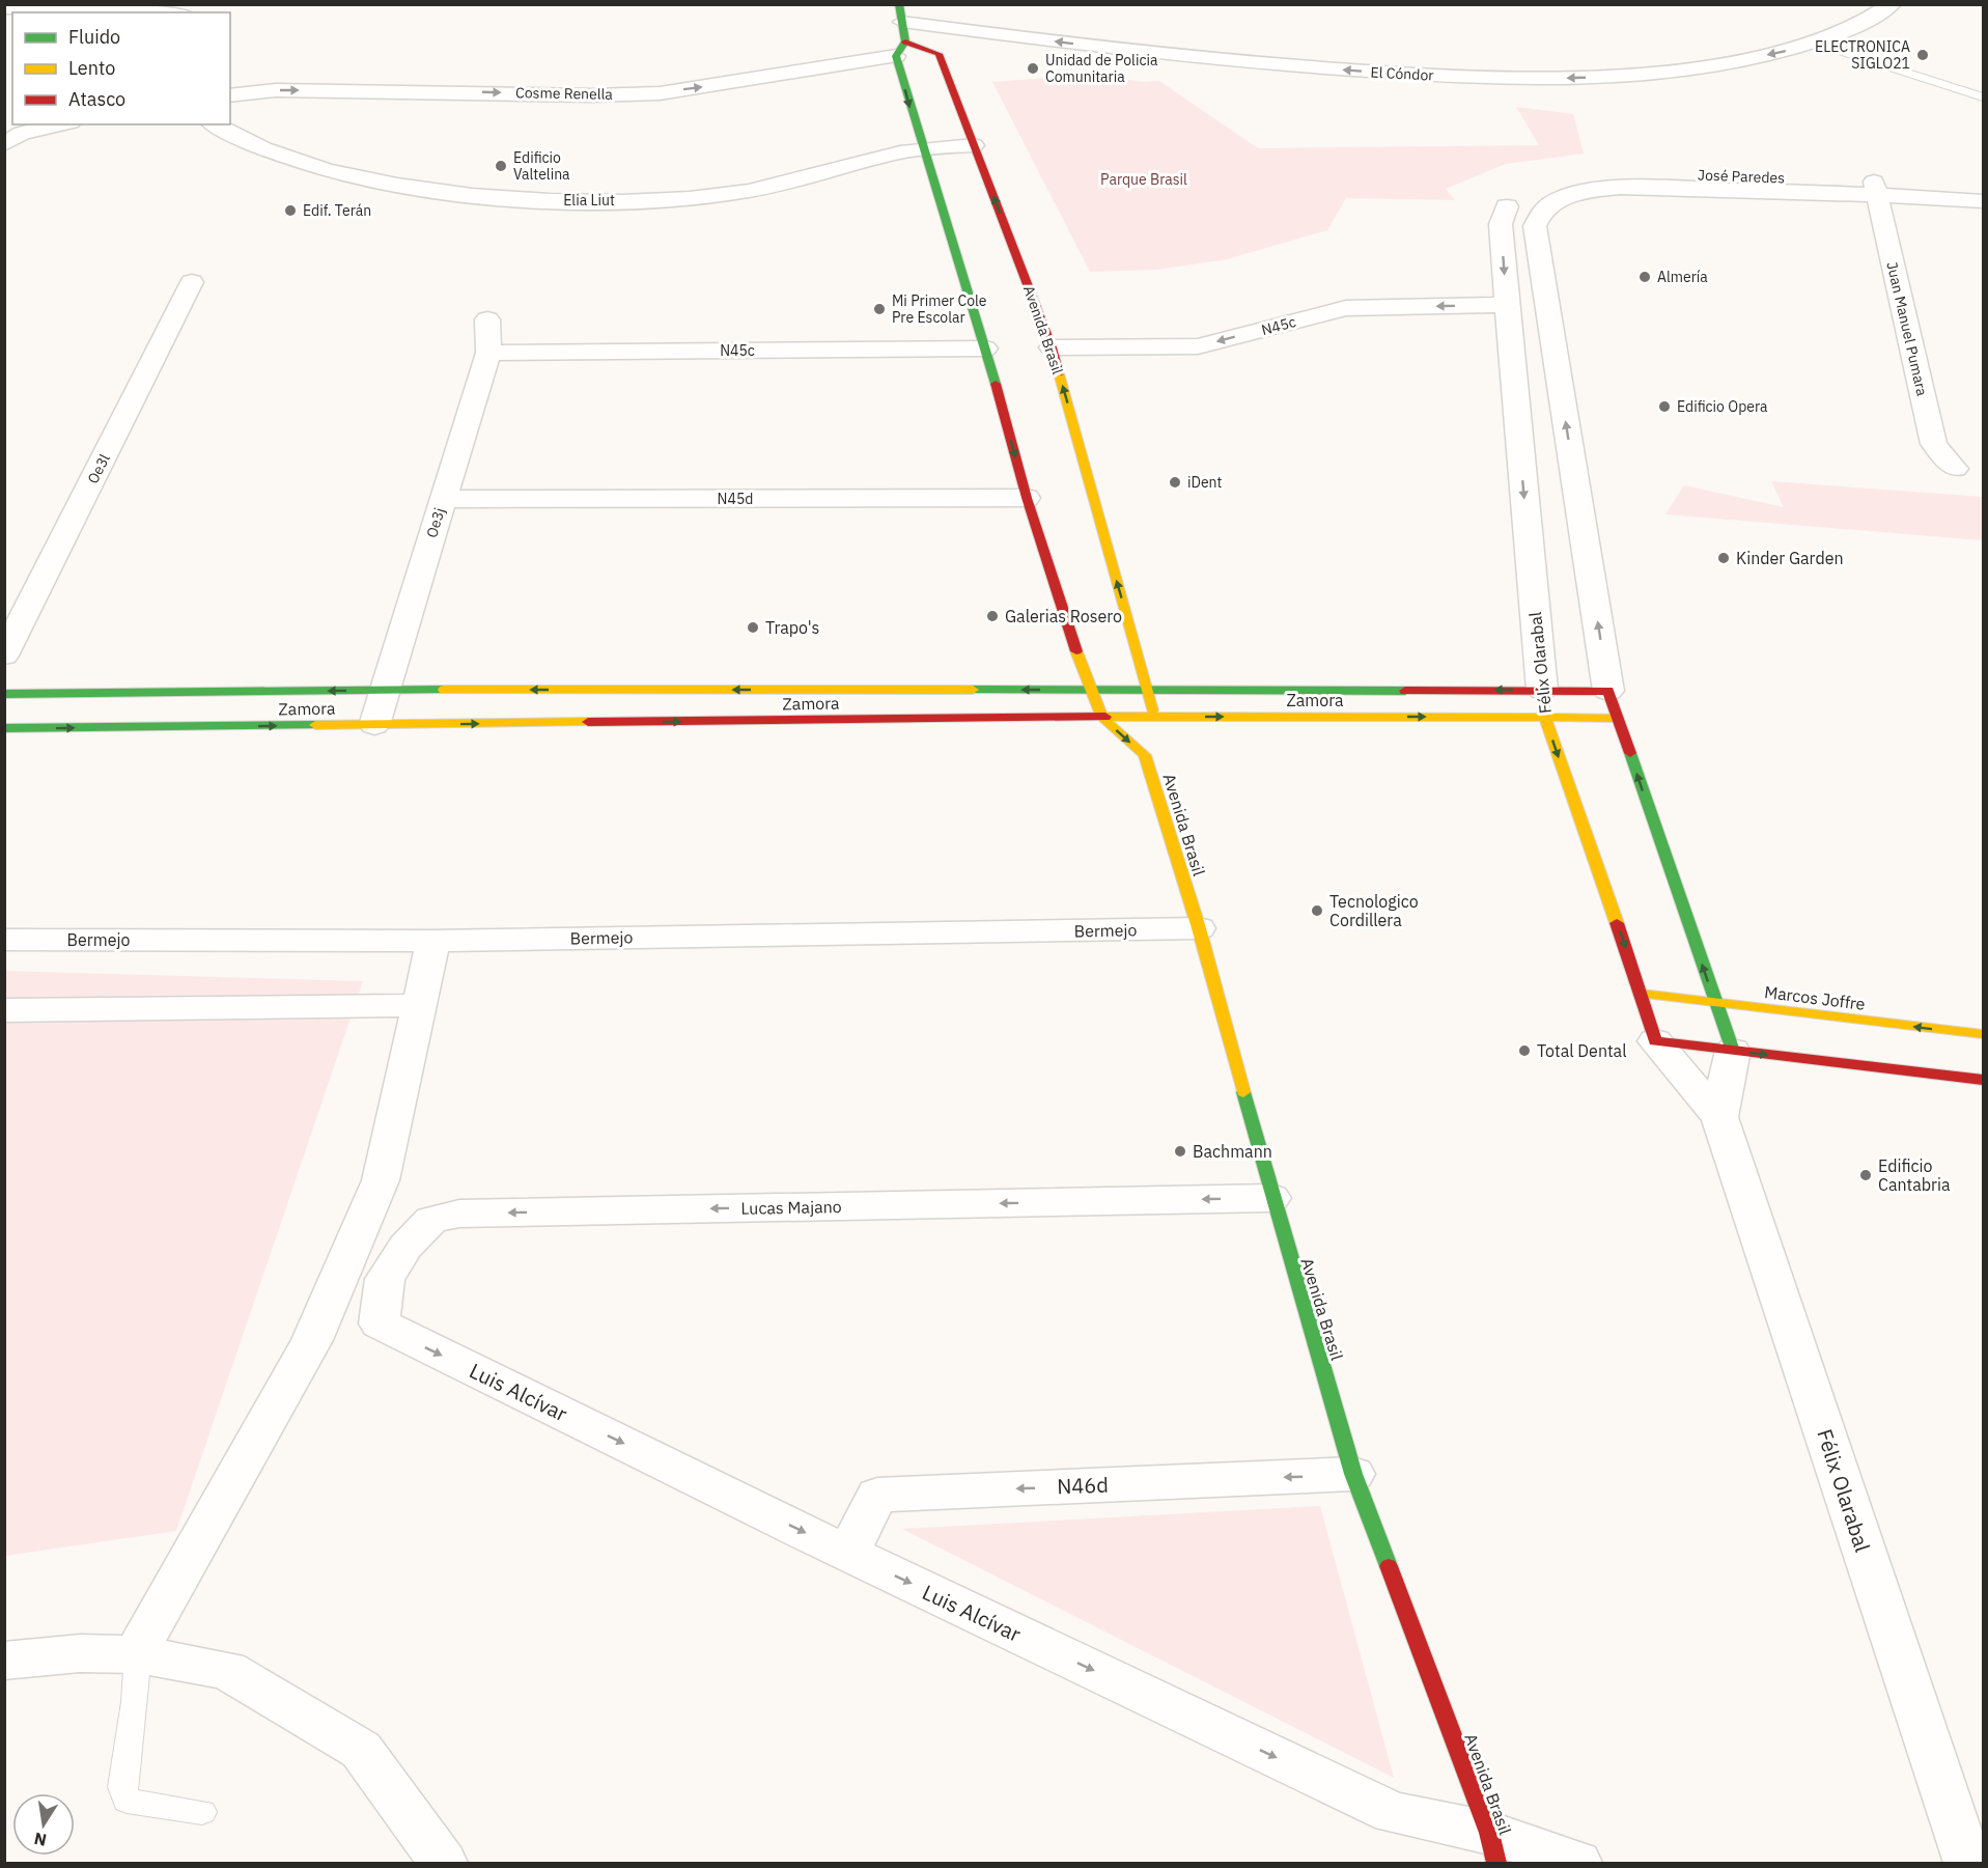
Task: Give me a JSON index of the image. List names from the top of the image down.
{
  "streets": {
    "street": [
      "El Cóndor",
      "Cosme Renella",
      "José Paredes",
      "Elia Liut",
      "N45c",
      "Juan Manuel Pumara",
      "Avenida Brasil",
      "Oe3l",
      "N45d",
      "Oe3j",
      "Félix Olarabal",
      "Zamora",
      "Bermejo",
      "Marcos Joffre",
      "Lucas Majano",
      "Luis Alcívar",
      "N46d"
    ]
  },
  "crossings": [
    ["El Cóndor", "Cosme Renella"],
    ["El Cóndor", "Avenida Brasil"],
    ["Cosme Renella", "Avenida Brasil"],
    ["José Paredes", "Juan Manuel Pumara"],
    ["José Paredes", "Félix Olarabal"],
    ["Elia Liut", "Avenida Brasil"],
    ["N45c", "Avenida Brasil"],
    ["N45c", "Oe3j"],
    ["N45c", "Félix Olarabal"],
    ["Avenida Brasil", "Zamora"],
    ["Avenida Brasil", "Bermejo"],
    ["Avenida Brasil", "Lucas Majano"],
    ["Avenida Brasil", "Luis Alcívar"],
    ["Avenida Brasil", "N46d"],
    ["N45d", "Oe3j"],
    ["Oe3j", "Zamora"],
    ["Félix Olarabal", "Zamora"],
    ["Félix Olarabal", "Marcos Joffre"],
    ["Lucas Majano", "Luis Alcívar"],
    ["Luis Alcívar", "N46d"]
  ],
  "one_way": [
    "El Cóndor",
    "Cosme Renella",
    "N45c",
    "Lucas Majano",
    "Luis Alcívar",
    "N46d"
  ],
  "parks": ["Parque Brasil"],
  "places": [
    "ELECTRONICA SIGLO21",
    "Unidad de Policia Comunitaria",
    "Edificio Valtelina",
    "Edif. Terán",
    "Almería",
    "Mi Primer Cole Pre Escolar",
    "Edificio Opera",
    "iDent",
    "Kinder Garden",
    "Galerias Rosero",
    "Trapo's",
    "Tecnologico Cordillera",
    "Total Dental",
    "Bachmann",
    "Edificio Cantabria"
  ],
  "legend": ["Fluido", "Lento", "Atasco"],
  "north": "bottom"
}
